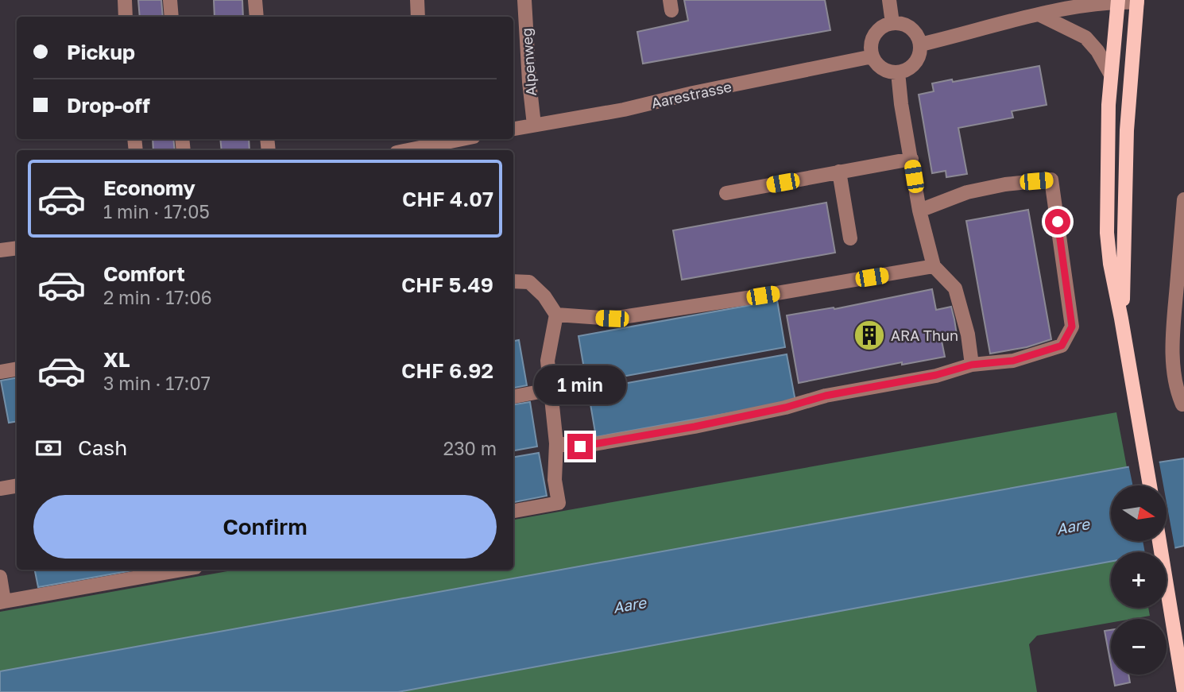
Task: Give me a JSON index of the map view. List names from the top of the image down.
{
  "streets": {
    "street": ["Alpenweg", "Aarestrasse"]
  },
  "crossings": [
    ["Alpenweg", "Aarestrasse"]
  ],
  "water": ["Aare"],
  "places": {
    "building": ["ARA Thun"]
  },
  "north": "right",
  "page": {
    "banner": ["Pickup", "Drop-off"],
    "list": [
      {
        "name": "Economy",
        "note": "1 min · 17:05",
        "value": "CHF 4.07"
      },
      {
        "name": "Comfort",
        "note": "2 min · 17:06",
        "value": "CHF 5.49"
      },
      {
        "name": "XL",
        "note": "3 min · 17:07",
        "value": "CHF 6.92"
      }
    ],
    "bubble": "1 min",
    "pay": ["Cash", "230 m"],
    "buttons": "Confirm",
    "map_buttons": ["+", "−"]
  }
}
